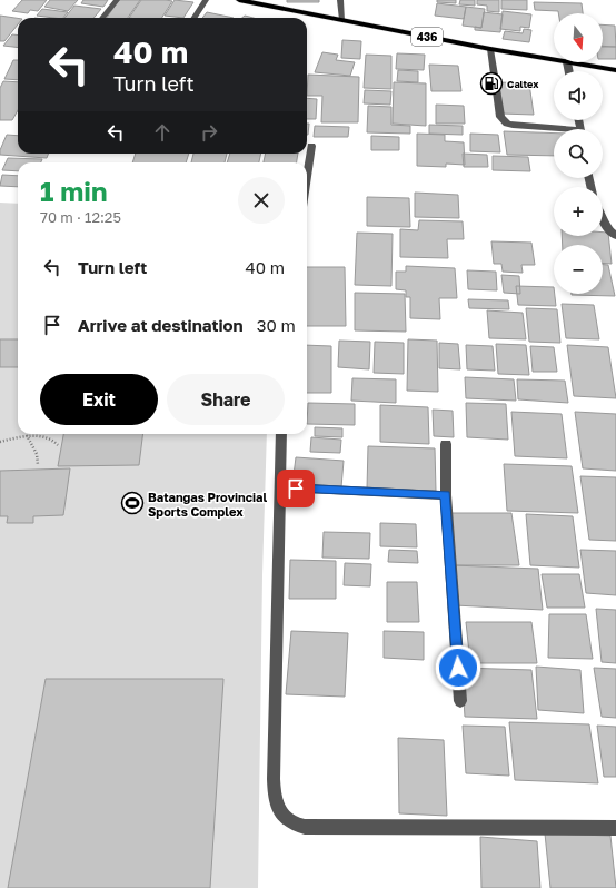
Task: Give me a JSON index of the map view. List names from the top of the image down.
{
  "streets": {
    "main road": ["436"]
  },
  "places": {
    "fuel station": ["Caltex"],
    "sports": ["Batangas Provincial Sports Complex"]
  },
  "north": "bottom",
  "page": {
    "map_buttons": ["+", "−"],
    "turn": ["40 m", "Turn left"],
    "heading": ["1 min", "70 m · 12:25"],
    "list": [
      {
        "name": "Turn left",
        "value": "40 m"
      },
      {
        "name": "Arrive at destination",
        "value": "30 m"
      }
    ],
    "buttons": ["Exit", "Share"]
  }
}
